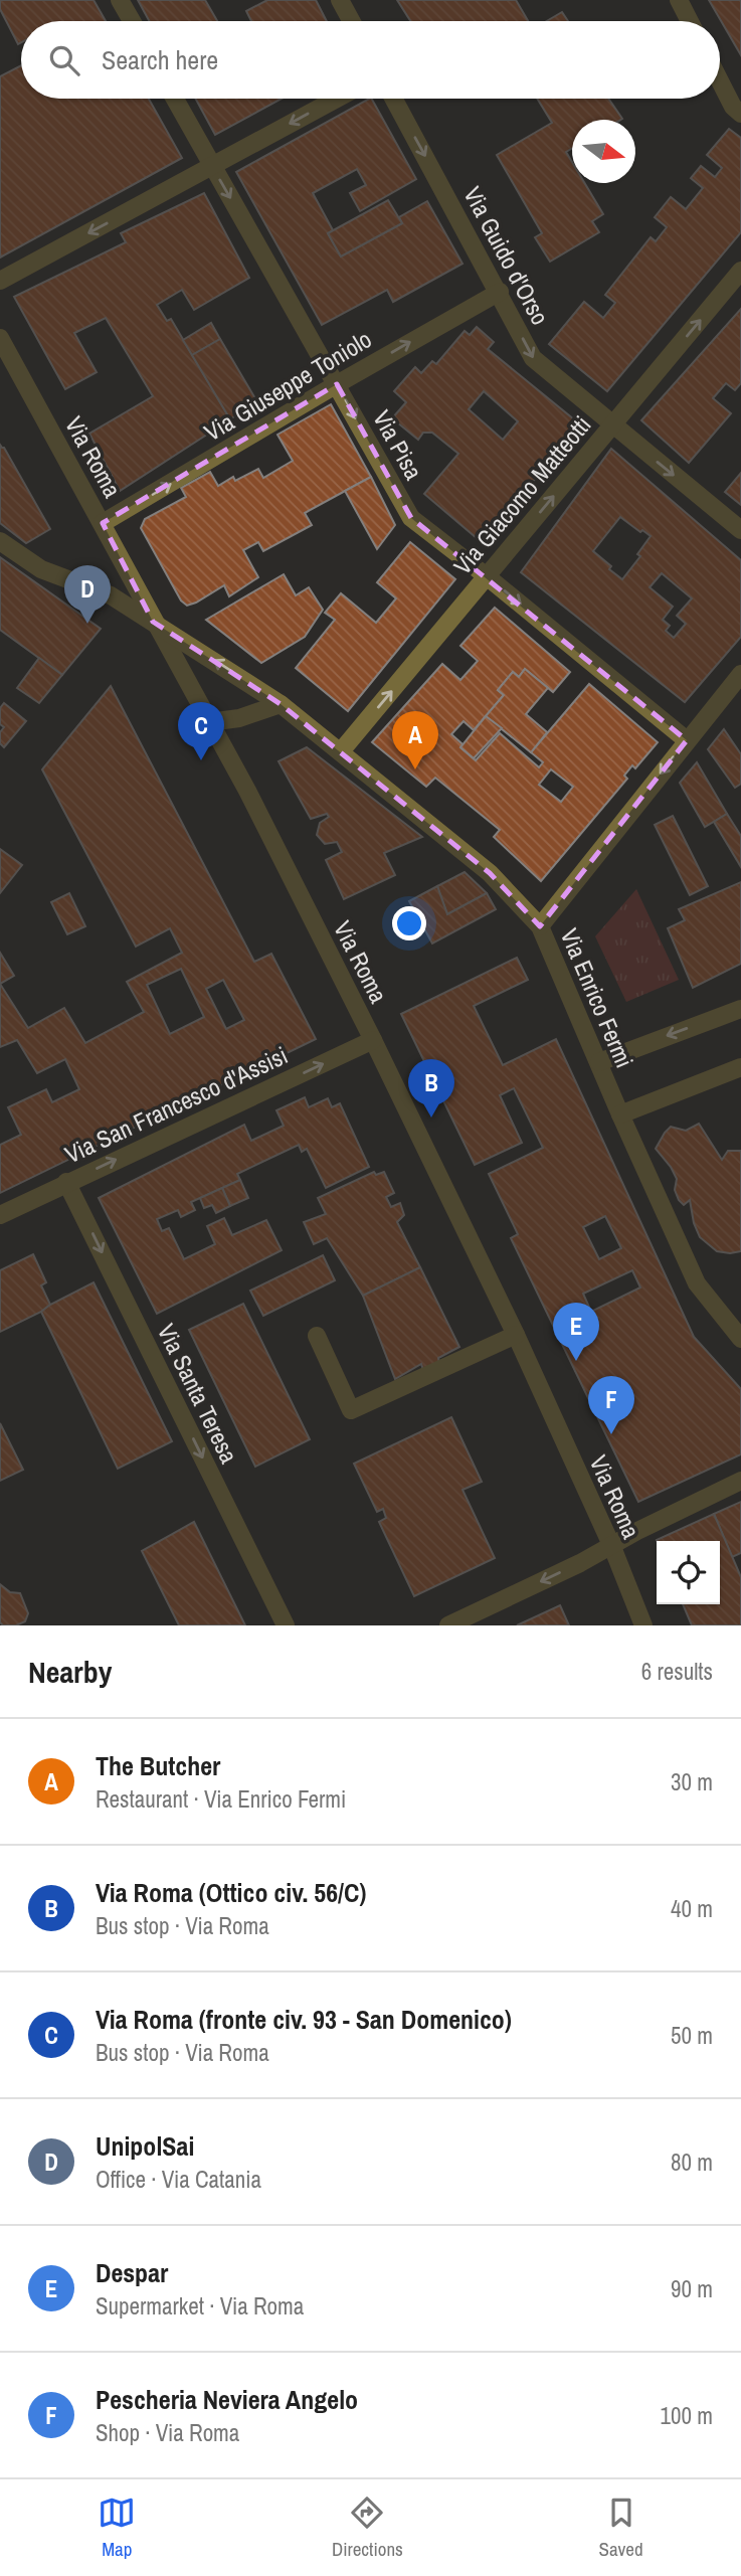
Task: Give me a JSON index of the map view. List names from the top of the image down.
{
  "streets": {
    "street": [
      "Via Guido d'Orso",
      "Via Giuseppe Toniolo",
      "Via Pisa",
      "Via Roma",
      "Via Giacomo Matteotti",
      "Via Enrico Fermi",
      "Via San Francesco d'Assisi",
      "Via Santa Teresa"
    ]
  },
  "crossings": [
    ["Via Guido d'Orso", "Via Giuseppe Toniolo"],
    ["Via Guido d'Orso", "Via Giacomo Matteotti"],
    ["Via Giuseppe Toniolo", "Via Pisa"],
    ["Via Giuseppe Toniolo", "Via Roma"],
    ["Via Pisa", "Via Giacomo Matteotti"],
    ["Via Roma", "Via Enrico Fermi"],
    ["Via Roma", "Via San Francesco d'Assisi"],
    ["Via Giacomo Matteotti", "Via Enrico Fermi"],
    ["Via San Francesco d'Assisi", "Via Santa Teresa"]
  ],
  "one_way": [
    "Via Guido d'Orso",
    "Via Giuseppe Toniolo",
    "Via Pisa",
    "Via Giacomo Matteotti",
    "Via San Francesco d'Assisi",
    "Via Santa Teresa"
  ],
  "north": "right",
  "page": {
    "search": "Search here",
    "pins": [
      "D",
      "C",
      "A",
      "B",
      "E",
      "F"
    ],
    "heading": ["Nearby", "6 results"],
    "list": [
      {
        "mark": "A",
        "name": "The Butcher",
        "note": "Restaurant · Via Enrico Fermi",
        "value": "30 m"
      },
      {
        "mark": "B",
        "name": "Via Roma (Ottico civ. 56/C)",
        "note": "Bus stop · Via Roma",
        "value": "40 m"
      },
      {
        "mark": "C",
        "name": "Via Roma (fronte civ. 93 - San Domenico)",
        "note": "Bus stop · Via Roma",
        "value": "50 m"
      },
      {
        "mark": "D",
        "name": "UnipolSai",
        "note": "Office · Via Catania",
        "value": "80 m"
      },
      {
        "mark": "E",
        "name": "Despar",
        "note": "Supermarket · Via Roma",
        "value": "90 m"
      },
      {
        "mark": "F",
        "name": "Pescheria Neviera Angelo",
        "note": "Shop · Via Roma",
        "value": "100 m"
      }
    ],
    "nav": ["Map", "Directions", "Saved"]
  }
}
